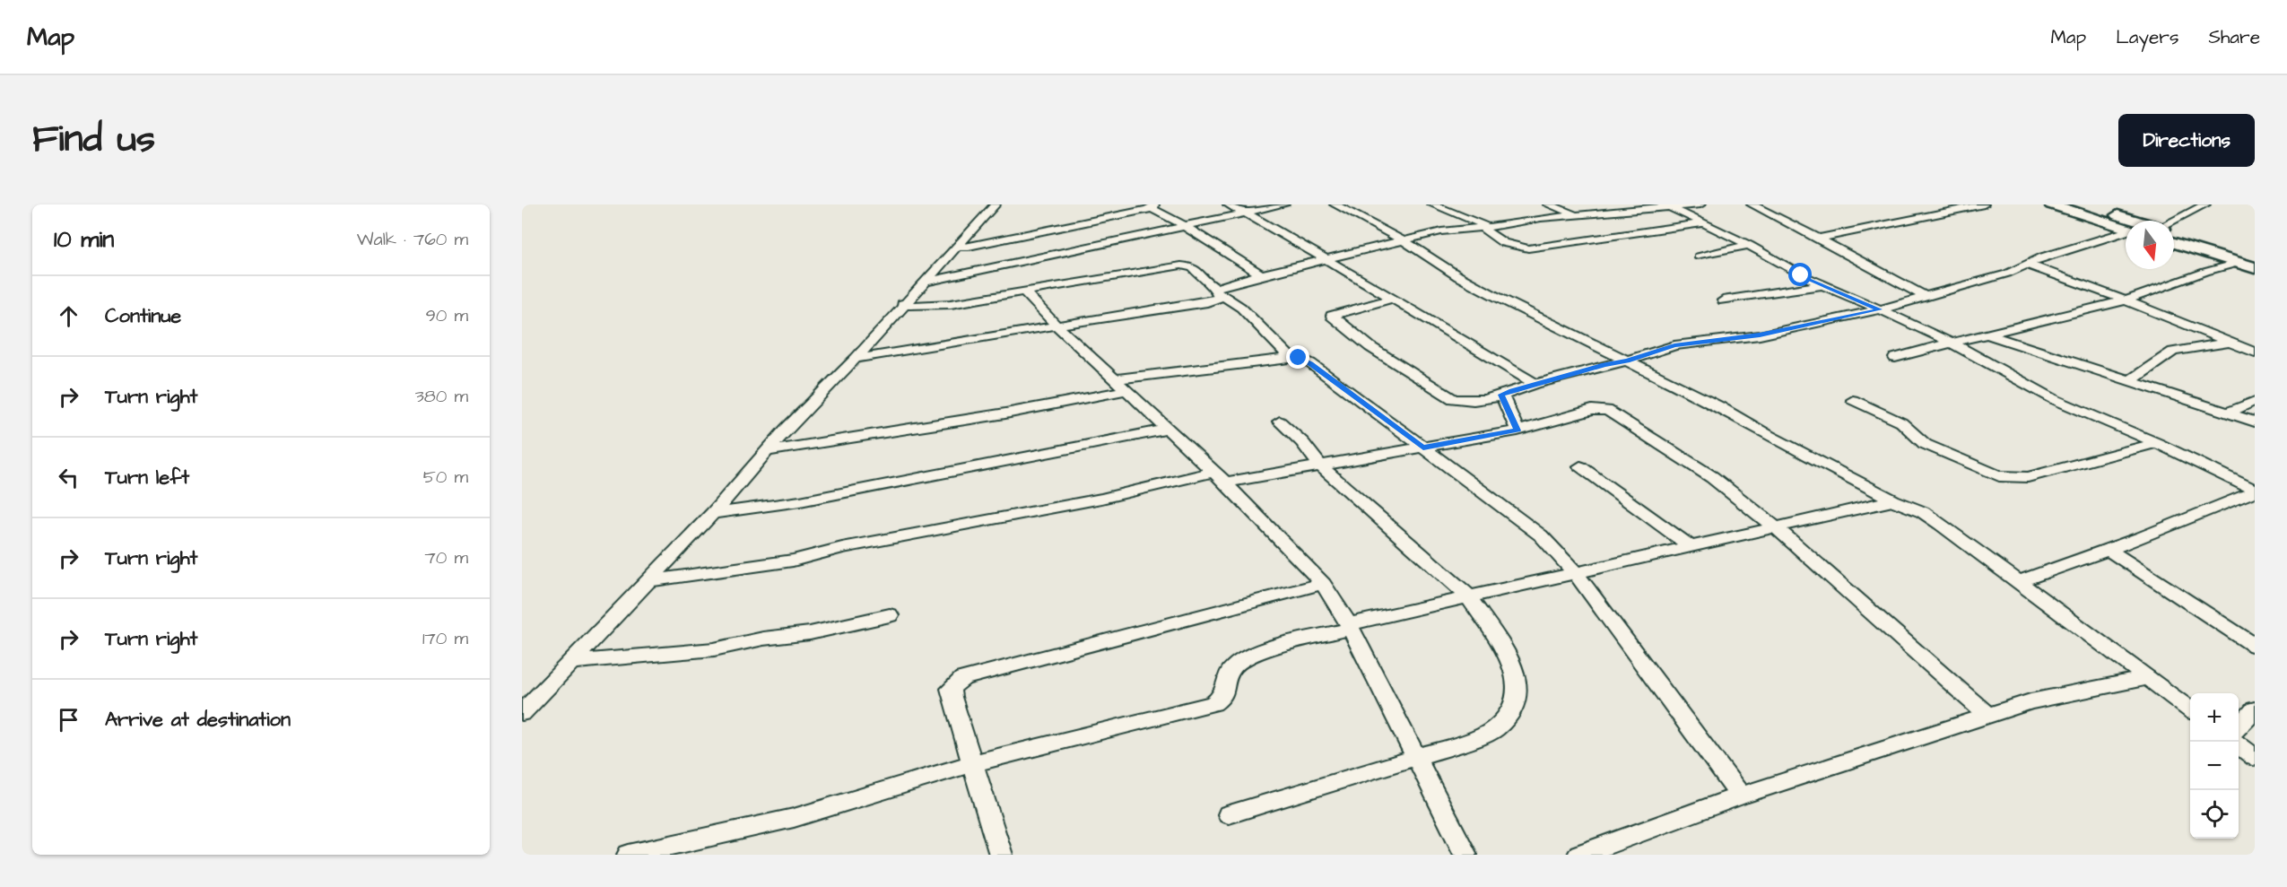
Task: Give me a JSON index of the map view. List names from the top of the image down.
{
  "north": "bottom",
  "page": {
    "header": "Map",
    "nav": ["Map", "Layers", "Share"],
    "title": "Find us",
    "buttons": "Directions",
    "heading": ["10 min", "Walk · 760 m"],
    "list": [
      ["Continue", "90 m"],
      ["Turn right", "380 m"],
      ["Turn left", "50 m"],
      ["Turn right", "70 m"],
      ["Turn right", "170 m"],
      "Arrive at destination"
    ],
    "map_buttons": ["+", "−"]
  }
}
